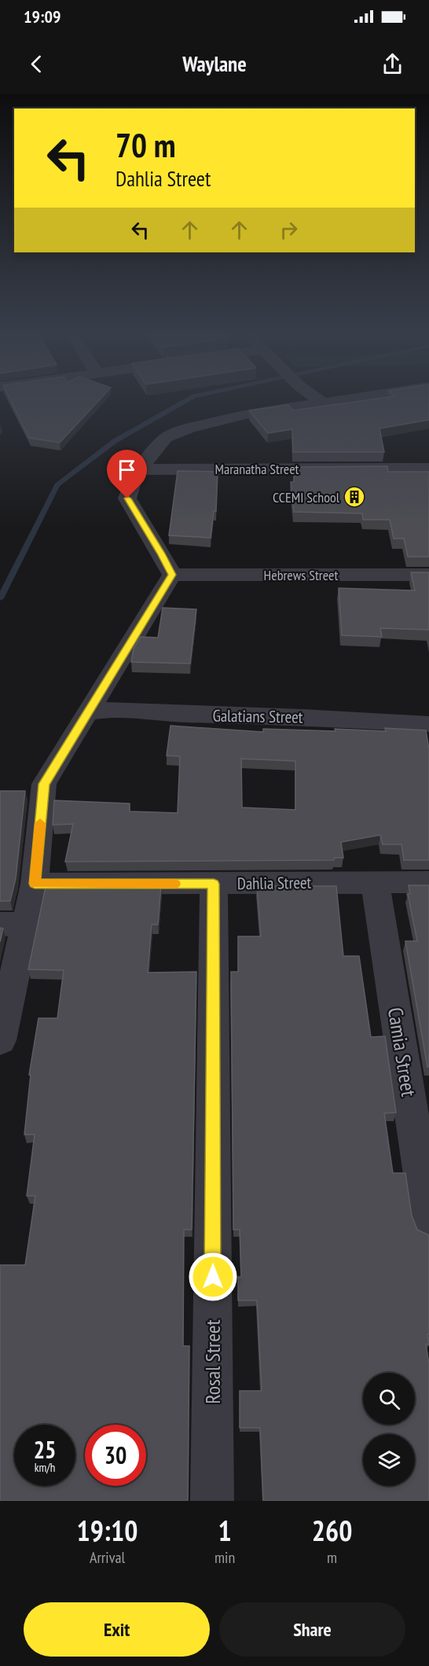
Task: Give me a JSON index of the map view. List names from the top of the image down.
{
  "streets": {
    "street": [
      "Maranatha Street",
      "Hebrews Street",
      "Galatians Street",
      "Dahlia Street",
      "Camia Street",
      "Rosal Street"
    ]
  },
  "crossings": [
    ["Dahlia Street", "Camia Street"],
    ["Dahlia Street", "Rosal Street"]
  ],
  "places": {
    "building": ["CCEMI School"]
  },
  "page": {
    "status": "19:09",
    "header": "Waylane",
    "turn": ["70 m", "Dahlia Street"],
    "speed": "25 km/h",
    "limit": "30",
    "eta": [
      "19:10",
      "Arrival",
      "1",
      "min",
      "260",
      "m"
    ],
    "buttons": ["Exit", "Share"]
  }
}
